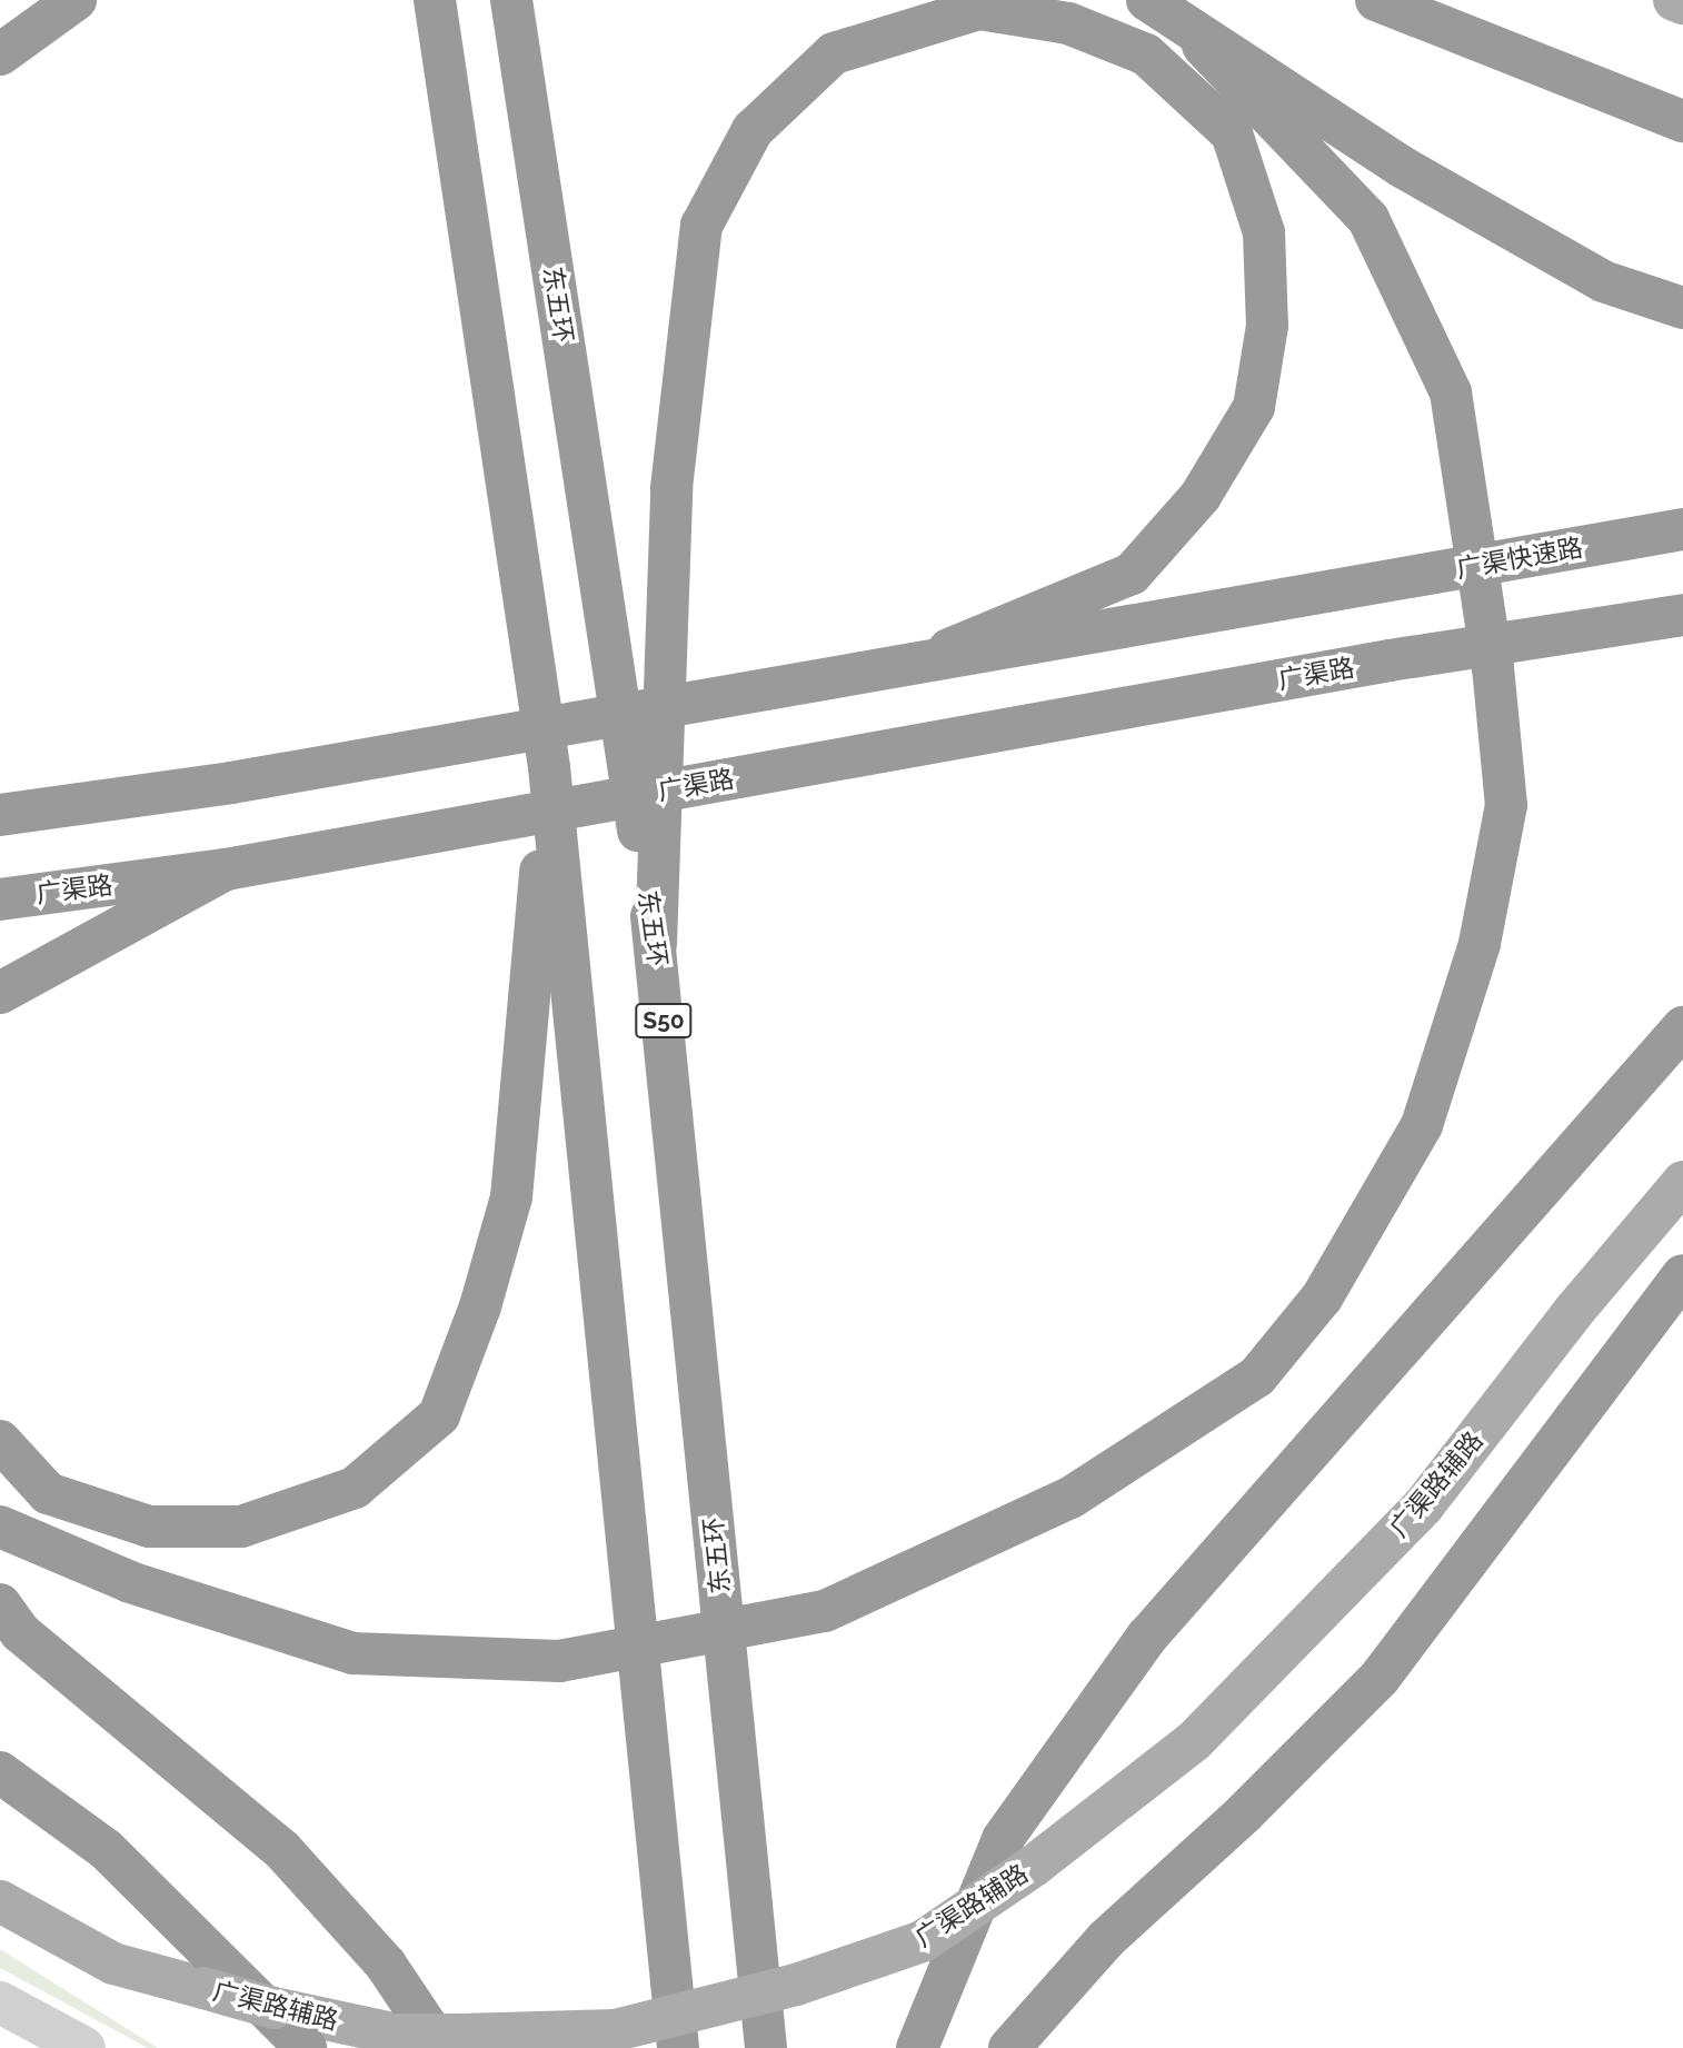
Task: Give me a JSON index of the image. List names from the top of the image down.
{
  "streets": {
    "highway": [
      "东五环",
      "广渠快速路",
      "广渠路",
      "S50"
    ],
    "main road": ["广渠路辅路"]
  }
}
